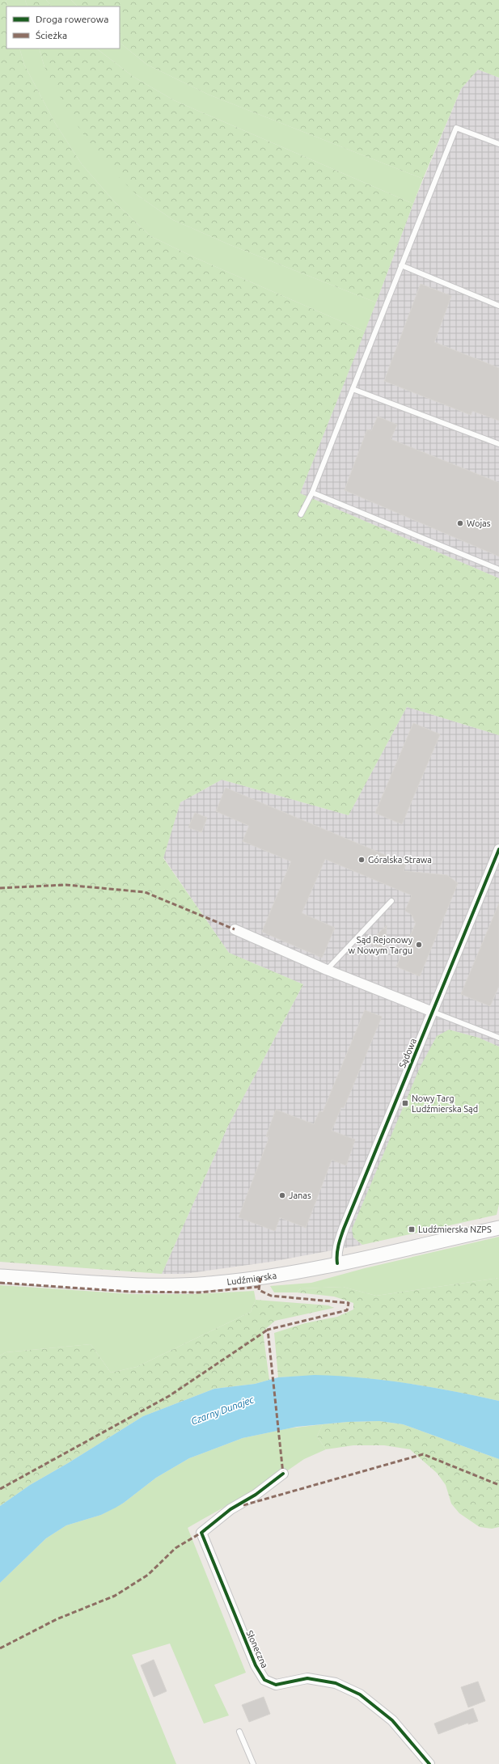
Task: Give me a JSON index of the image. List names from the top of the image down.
{
  "streets": {
    "main road": ["Ludźmierska"],
    "street": ["Sądowa", "Słoneczna"]
  },
  "crossings": [
    ["Sądowa", "Ludźmierska"]
  ],
  "water": ["Czarny Dunajec"],
  "places": {
    "other": [
      "Wojas",
      "Góralska Strawa",
      "Sąd Rejonowy w Nowym Targu",
      "Janas"
    ],
    "transit": ["Nowy Targ Ludźmierska Sąd", "Ludźmierska NZPS"]
  },
  "legend": ["Droga rowerowa", "Ścieżka"]
}
